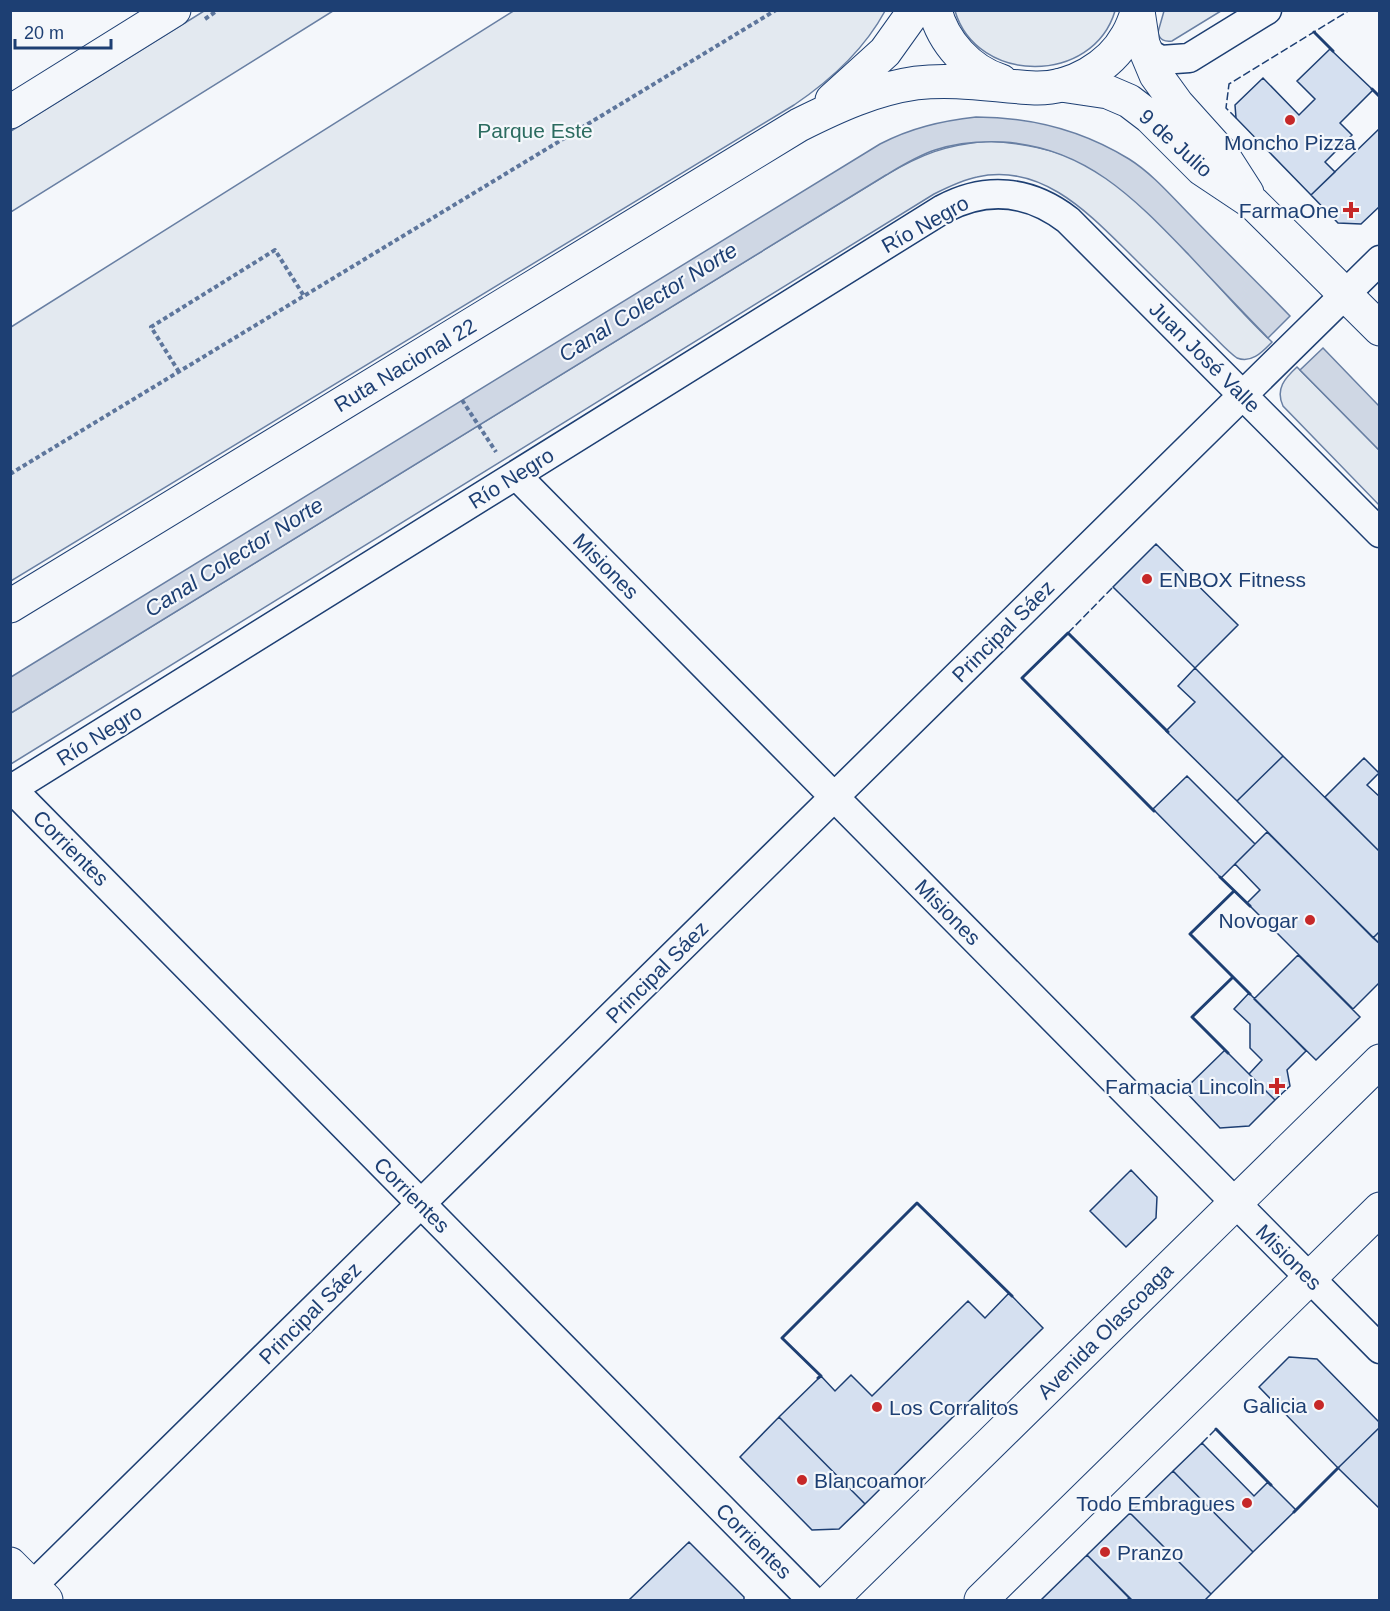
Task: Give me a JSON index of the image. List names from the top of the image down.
{
  "streets": {
    "main road": ["9 de Julio", "Ruta Nacional 22", "Avenida Olascoaga"],
    "street": [
      "Río Negro",
      "Juan José Valle",
      "Misiones",
      "Principal Sáez",
      "Corrientes"
    ]
  },
  "crossings": [
    ["9 de Julio", "Ruta Nacional 22"],
    ["9 de Julio", "Principal Sáez"],
    ["Río Negro", "Juan José Valle"],
    ["Río Negro", "Misiones"],
    ["Río Negro", "Corrientes"],
    ["Juan José Valle", "Principal Sáez"],
    ["Misiones", "Principal Sáez"],
    ["Misiones", "Avenida Olascoaga"],
    ["Principal Sáez", "Corrientes"]
  ],
  "water": ["Canal Colector Norte"],
  "parks": ["Parque Este"],
  "places": {
    "other": [
      "Moncho Pizza",
      "ENBOX Fitness",
      "Novogar",
      "Galicia",
      "Los Corralitos",
      "Blancoamor",
      "Todo Embragues",
      "Pranzo"
    ],
    "health": ["FarmaOne", "Farmacia Lincoln"]
  },
  "scale_bar": "20 m"
}
